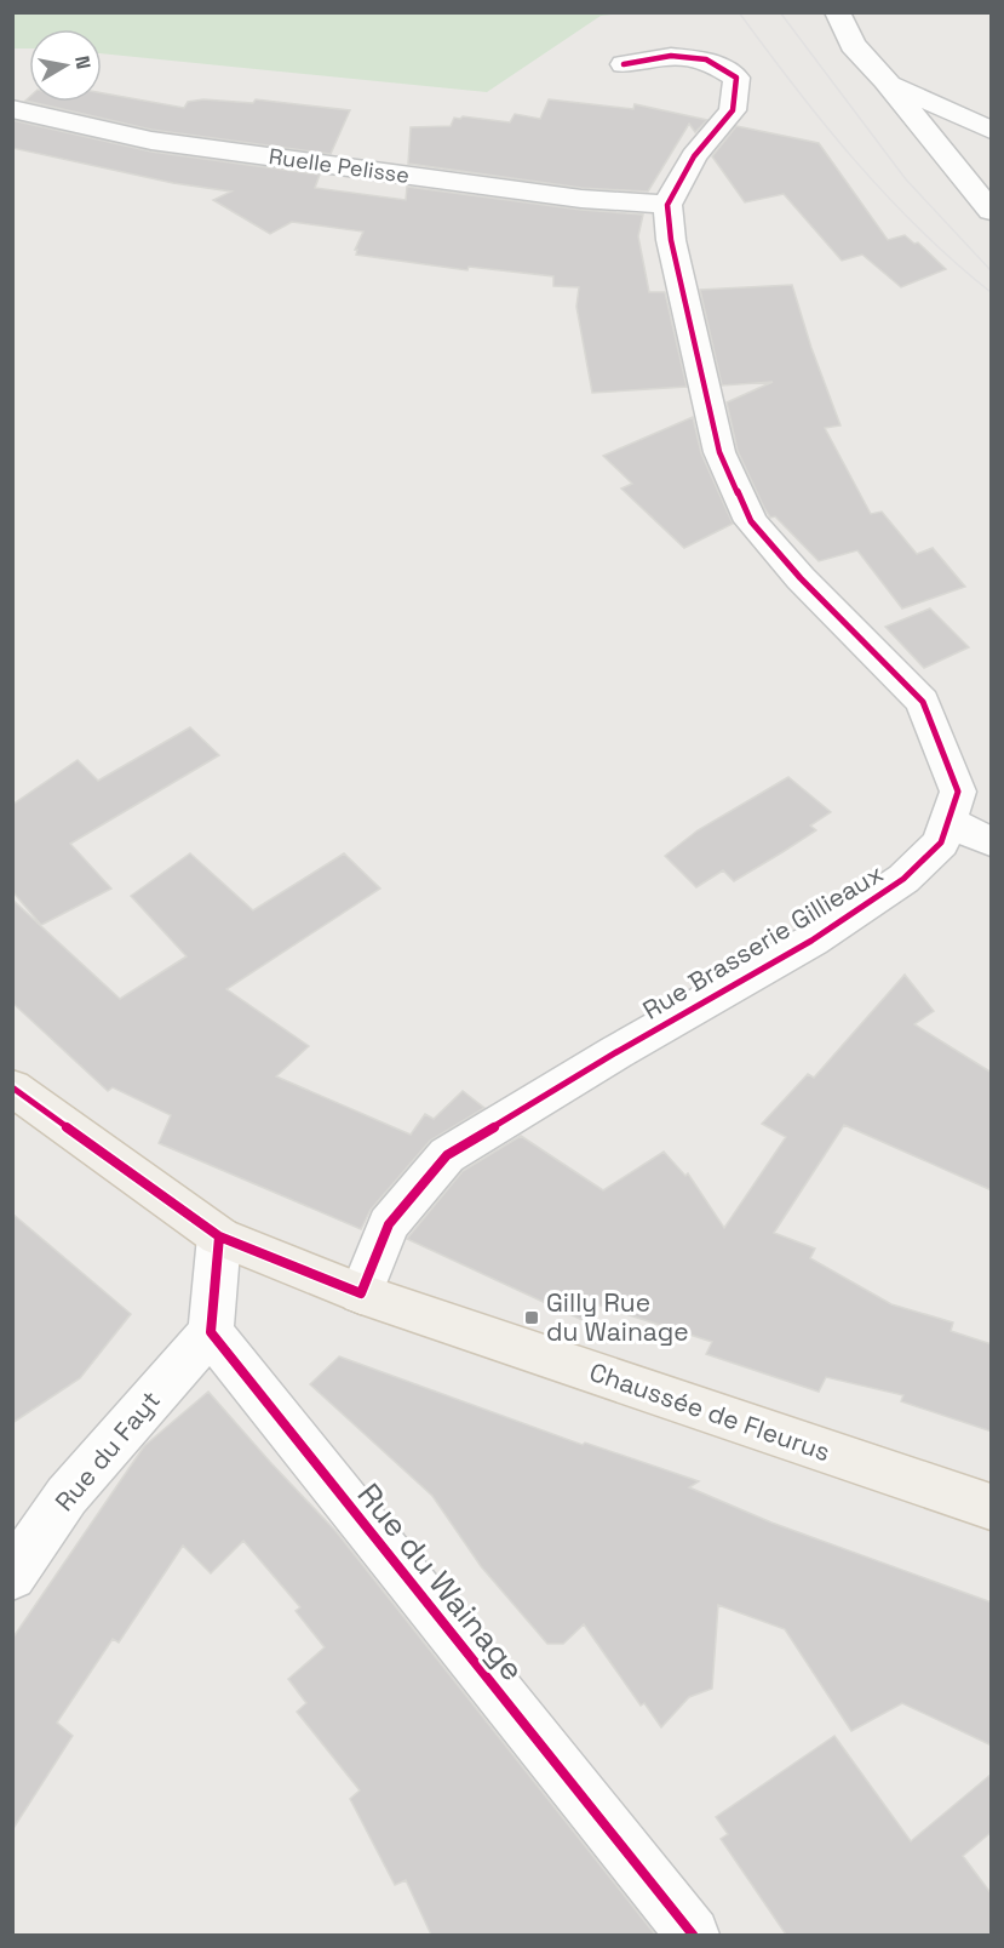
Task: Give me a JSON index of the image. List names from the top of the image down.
{
  "streets": {
    "main road": ["Chaussée de Fleurus"],
    "street": [
      "Ruelle Pelisse",
      "Rue Brasserie Gillieaux",
      "Rue du Fayt",
      "Rue du Wainage"
    ]
  },
  "crossings": [
    ["Ruelle Pelisse", "Rue Brasserie Gillieaux"],
    ["Rue Brasserie Gillieaux", "Chaussée de Fleurus"],
    ["Rue du Fayt", "Rue du Wainage"]
  ],
  "places": {
    "transit": ["Gilly Rue du Wainage"]
  },
  "north": "right"
}
